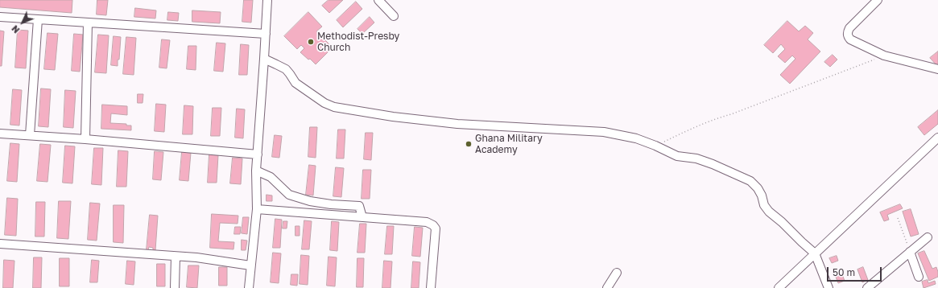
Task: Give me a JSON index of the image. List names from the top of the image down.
{
  "places": ["Methodist-Presby Church", "Ghana Military Academy"],
  "scale_bar": "50 m",
  "north": "bottom left"
}
